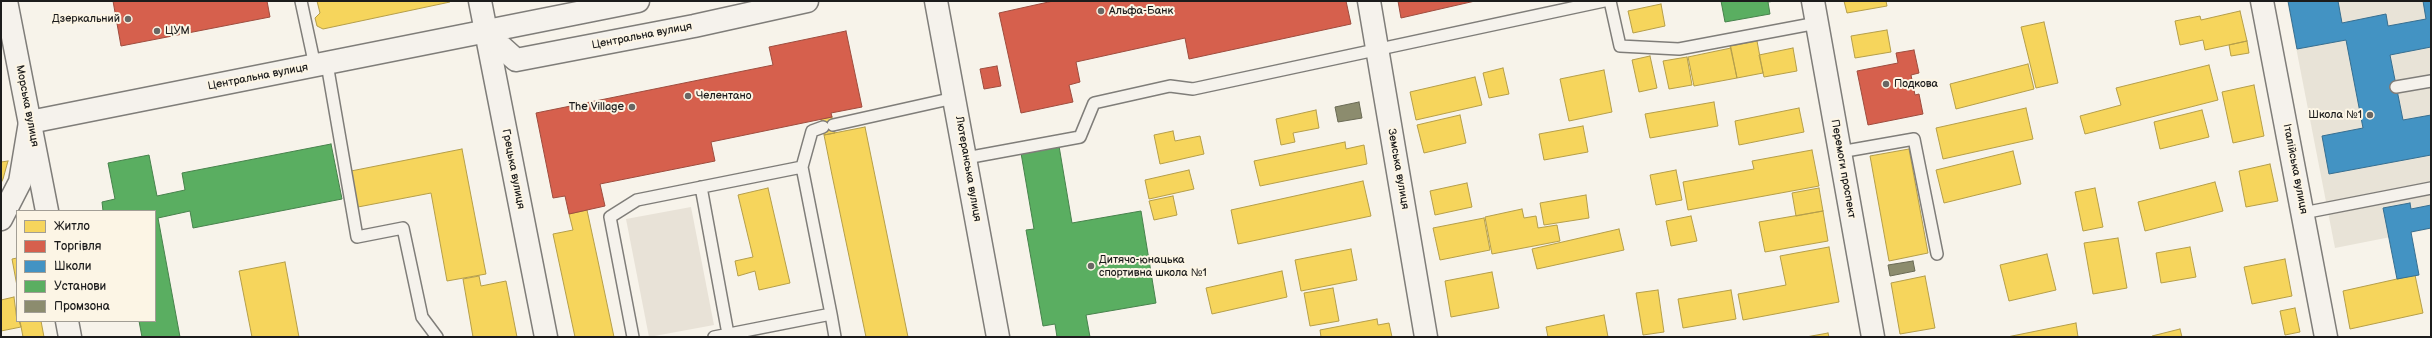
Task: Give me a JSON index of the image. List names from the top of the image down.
{
  "streets": {
    "street": [
      "Центральна вулиця",
      "Морська вулиця",
      "Грецька вулиця",
      "Лютеранська вулиця",
      "Земська вулиця",
      "Перемоги проспект",
      "Італійська вулиця"
    ]
  },
  "crossings": [
    ["Центральна вулиця", "Морська вулиця"],
    ["Центральна вулиця", "Грецька вулиця"]
  ],
  "places": [
    "Альфа-Банк",
    "Дзеркальний",
    "ЦУМ",
    "Подкова",
    "Челентано",
    "The Village",
    "Школа №1",
    "Дитячо-юнацька спортивна школа №1"
  ],
  "legend": [
    "Житло",
    "Торгівля",
    "Школи",
    "Установи",
    "Промзона"
  ]
}
